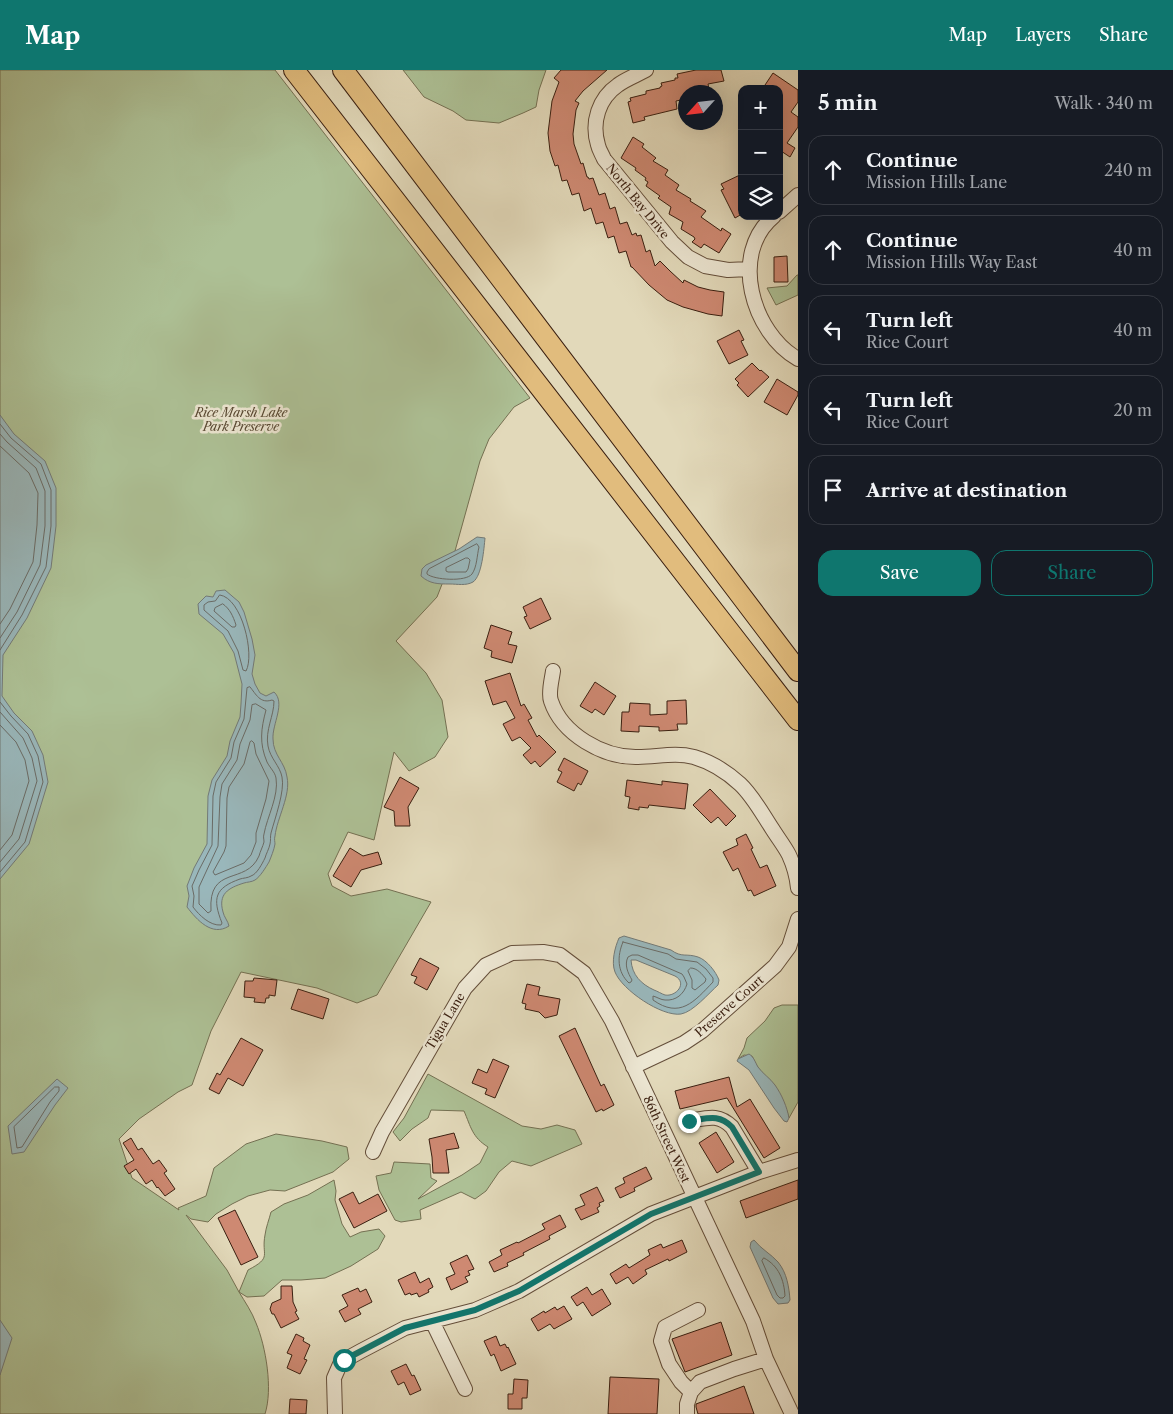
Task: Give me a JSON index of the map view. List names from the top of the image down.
{
  "streets": {
    "street": [
      "North Bay Drive",
      "Preserve Court",
      "Tigua Lane",
      "86th Street West"
    ]
  },
  "crossings": [
    ["Preserve Court", "86th Street West"],
    ["Tigua Lane", "86th Street West"]
  ],
  "parks": ["Rice Marsh Lake Park Preserve"],
  "north": "bottom left",
  "page": {
    "header": "Map",
    "nav": ["Map", "Layers", "Share"],
    "heading": ["5 min", "Walk · 340 m"],
    "map_buttons": ["+", "−"],
    "list": [
      ["Continue", "Mission Hills Lane", "240 m"],
      ["Continue", "Mission Hills Way East", "40 m"],
      ["Turn left", "Rice Court", "40 m"],
      ["Turn left", "Rice Court", "20 m"],
      "Arrive at destination"
    ],
    "buttons": ["Save", "Share"]
  }
}
